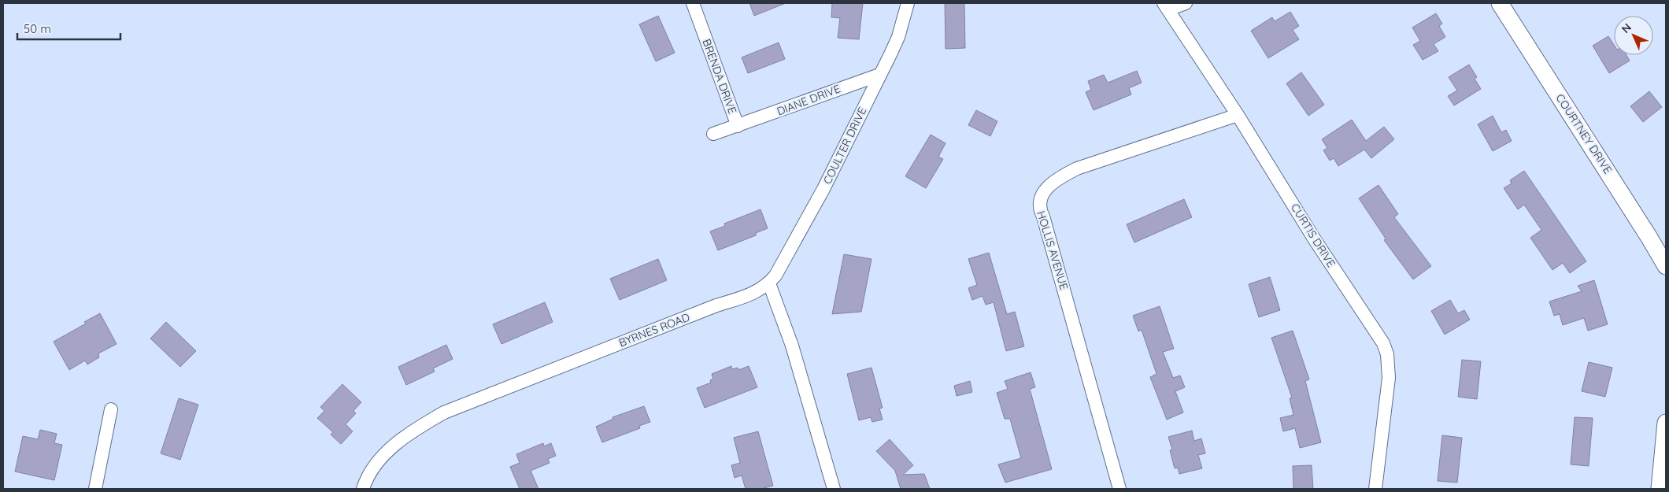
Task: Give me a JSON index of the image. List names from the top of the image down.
{
  "streets": {
    "street": [
      "BRENDA DRIVE",
      "DIANE DRIVE",
      "COURTNEY DRIVE",
      "COULTER DRIVE",
      "CURTIS DRIVE",
      "HOLLIS AVENUE",
      "BYRNES ROAD"
    ]
  },
  "crossings": [
    ["BRENDA DRIVE", "DIANE DRIVE"],
    ["DIANE DRIVE", "COULTER DRIVE"],
    ["COULTER DRIVE", "BYRNES ROAD"],
    ["CURTIS DRIVE", "HOLLIS AVENUE"]
  ],
  "scale_bar": "50 m",
  "north": "top left"
}
